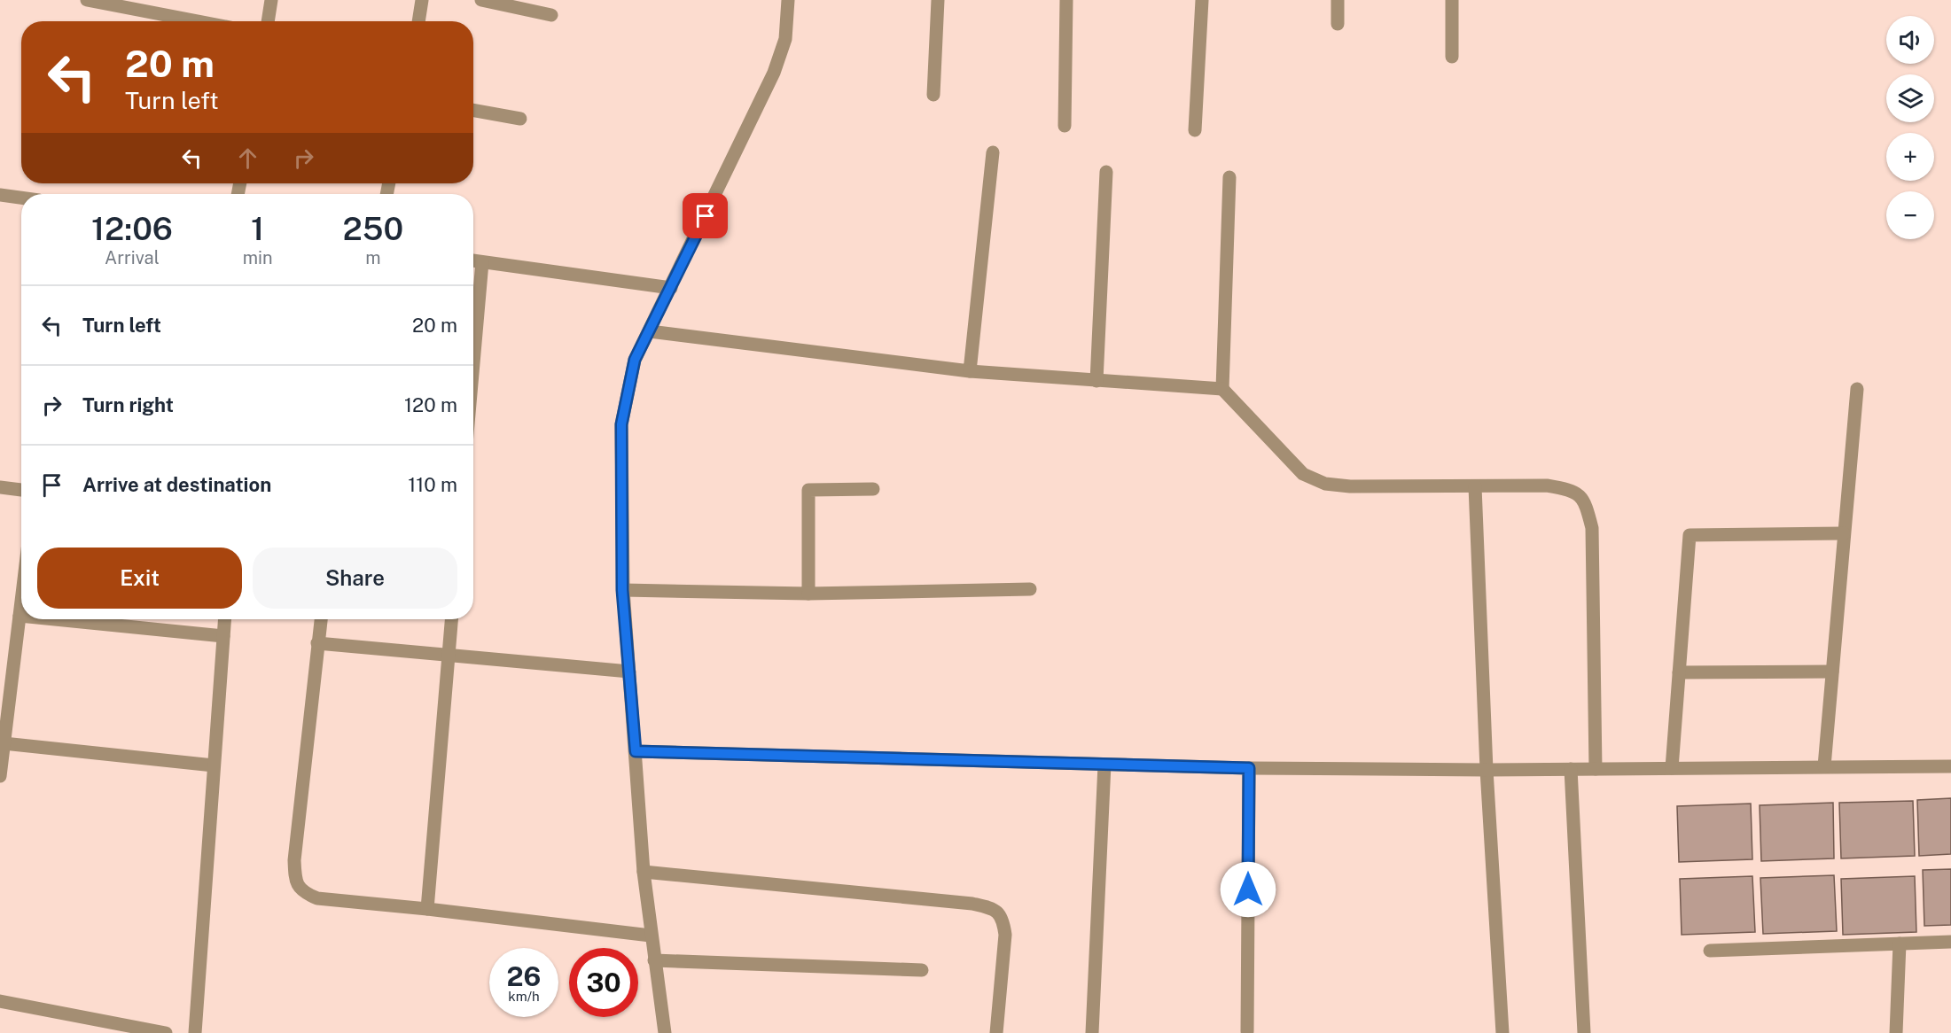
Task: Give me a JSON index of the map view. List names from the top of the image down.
{
  "page": {
    "map_buttons": ["+", "−"],
    "turn": ["20 m", "Turn left"],
    "eta": [
      "12:06",
      "Arrival",
      "1",
      "min",
      "250",
      "m"
    ],
    "list": [
      {
        "name": "Turn left",
        "value": "20 m"
      },
      {
        "name": "Turn right",
        "value": "120 m"
      },
      {
        "name": "Arrive at destination",
        "value": "110 m"
      }
    ],
    "buttons": ["Exit", "Share"],
    "speed": "26 km/h",
    "limit": "30"
  }
}
